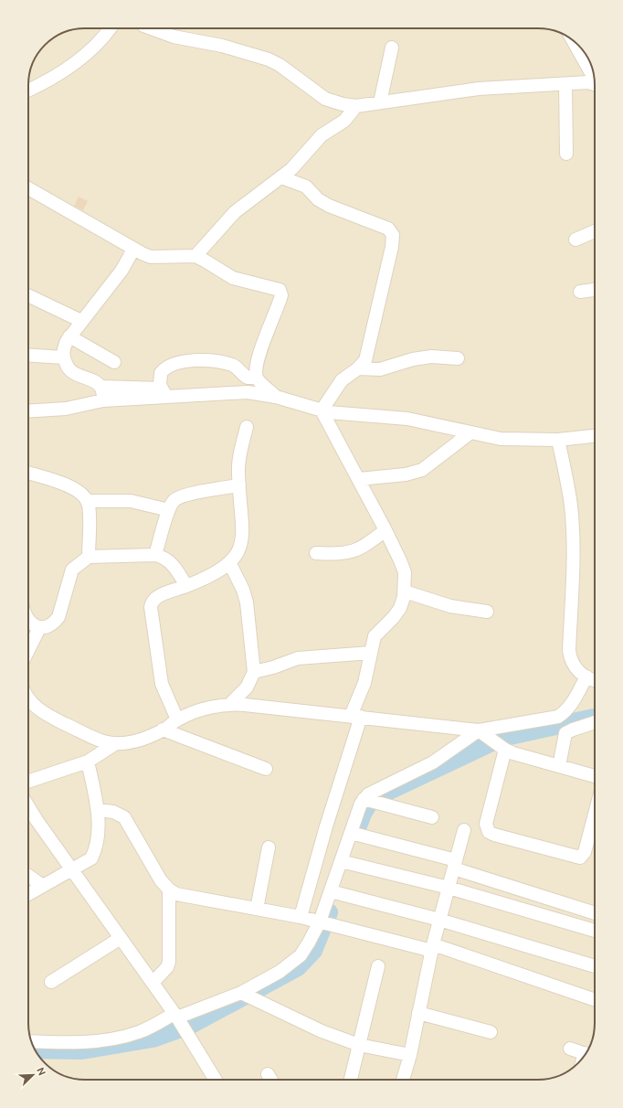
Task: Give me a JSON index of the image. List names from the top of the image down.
{
  "north": "top right"
}
